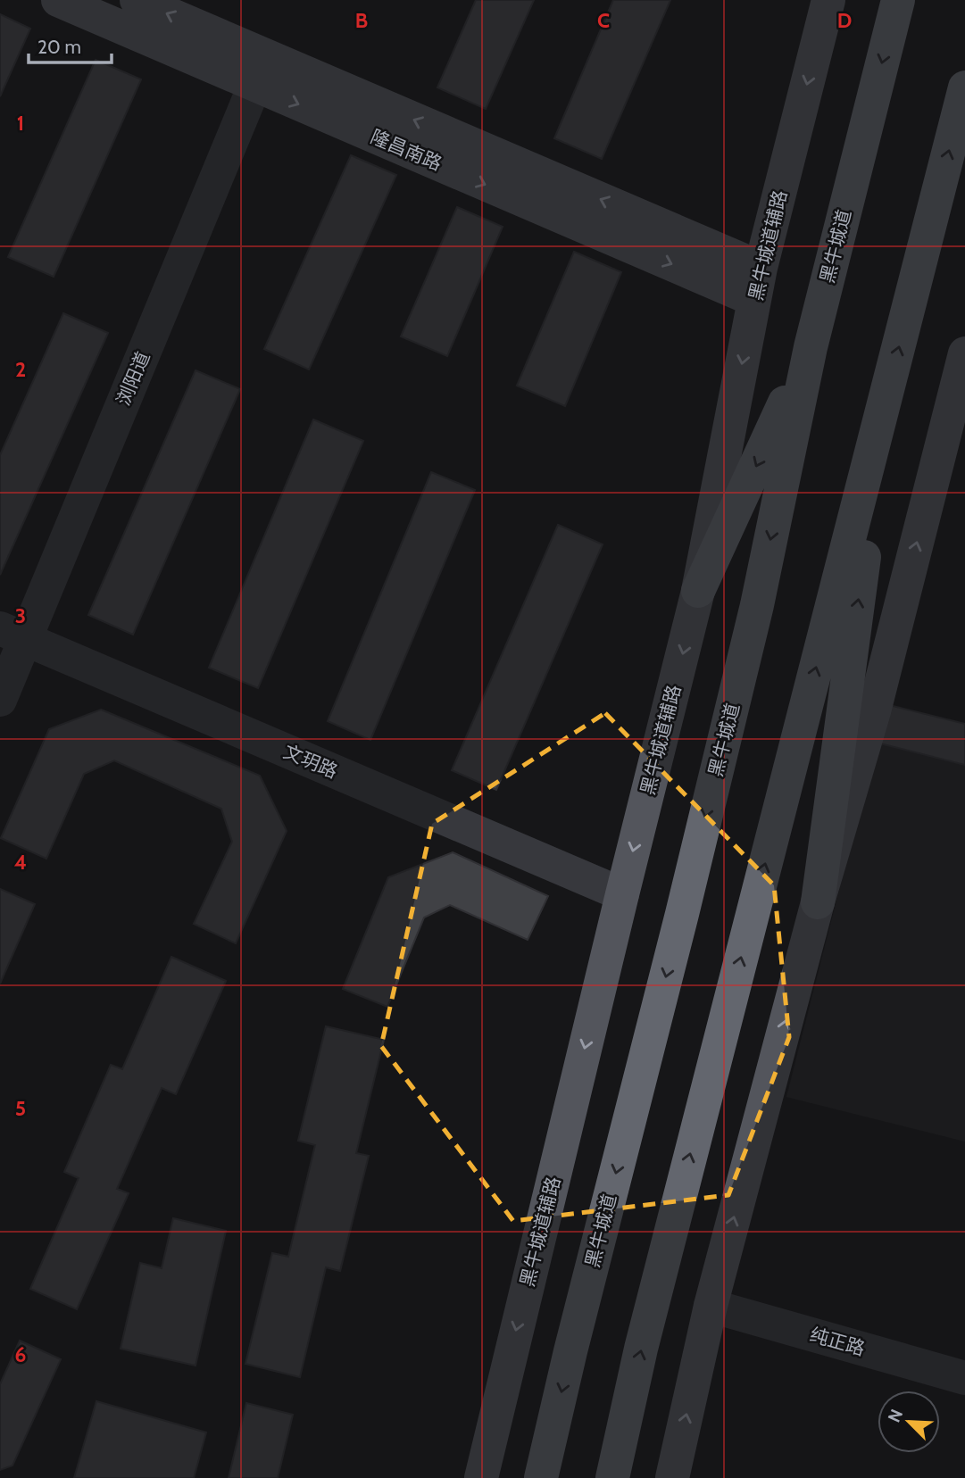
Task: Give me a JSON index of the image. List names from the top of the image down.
{
  "streets": {
    "highway": ["黑牛城道"],
    "main road": ["隆昌南路", "黑牛城道辅路"],
    "street": ["浏阳道", "文玥路", "纯正路"]
  },
  "crossings": [
    ["隆昌南路", "黑牛城道辅路"],
    ["隆昌南路", "浏阳道"],
    ["黑牛城道辅路", "文玥路"],
    ["浏阳道", "文玥路"]
  ],
  "scale_bar": "20 m",
  "north": "top left",
  "grid": {
    "columns": ["B", "C", "D"],
    "rows": [
      "1",
      "2",
      "3",
      "4",
      "5",
      "6"
    ]
  }
}
